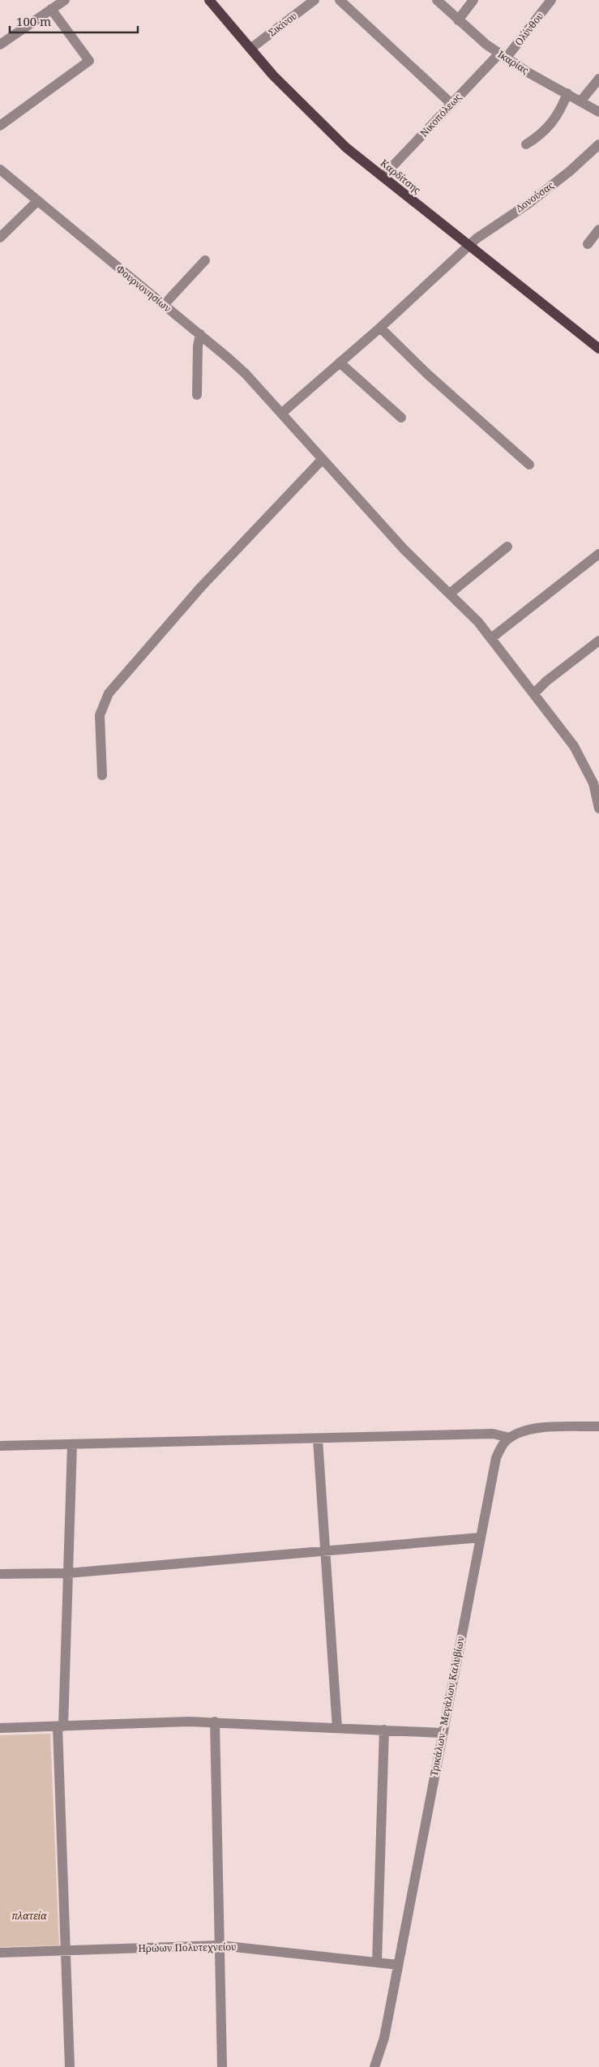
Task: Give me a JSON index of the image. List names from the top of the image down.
{
  "streets": {
    "main road": ["Καρδίτσης"],
    "street": [
      "Σικίνου",
      "Ολύνθου",
      "Ικαρίας",
      "Νικοπόλεως",
      "Δονούσας",
      "Φουρνονησίων",
      "Τρικάλων - Μεγάλων Καλυβίων",
      "Ηρώων Πολυτεχνείου"
    ]
  },
  "crossings": [
    ["Σικίνου", "Καρδίτσης"],
    ["Ολύνθου", "Ικαρίας"],
    ["Ολύνθου", "Νικοπόλεως"],
    ["Ικαρίας", "Νικοπόλεως"],
    ["Νικοπόλεως", "Καρδίτσης"],
    ["Καρδίτσης", "Δονούσας"],
    ["Δονούσας", "Φουρνονησίων"],
    ["Τρικάλων - Μεγάλων Καλυβίων", "Ηρώων Πολυτεχνείου"]
  ],
  "parks": ["πλατεία"],
  "scale_bar": "100 m"
}
